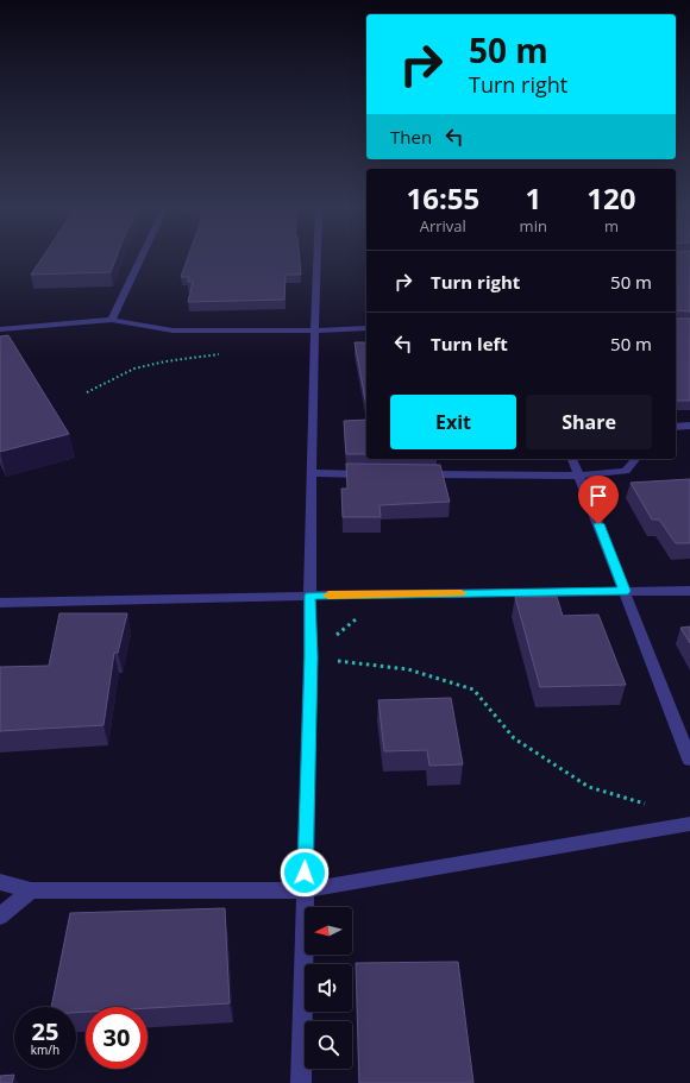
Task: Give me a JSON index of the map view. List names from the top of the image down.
{
  "north": "left",
  "page": {
    "turn": ["50 m", "Turn right"],
    "then": "Then",
    "eta": [
      "16:55",
      "Arrival",
      "1",
      "min",
      "120",
      "m"
    ],
    "list": [
      {
        "name": "Turn right",
        "value": "50 m"
      },
      {
        "name": "Turn left",
        "value": "50 m"
      }
    ],
    "buttons": ["Exit", "Share"],
    "speed": "25 km/h",
    "limit": "30"
  }
}
